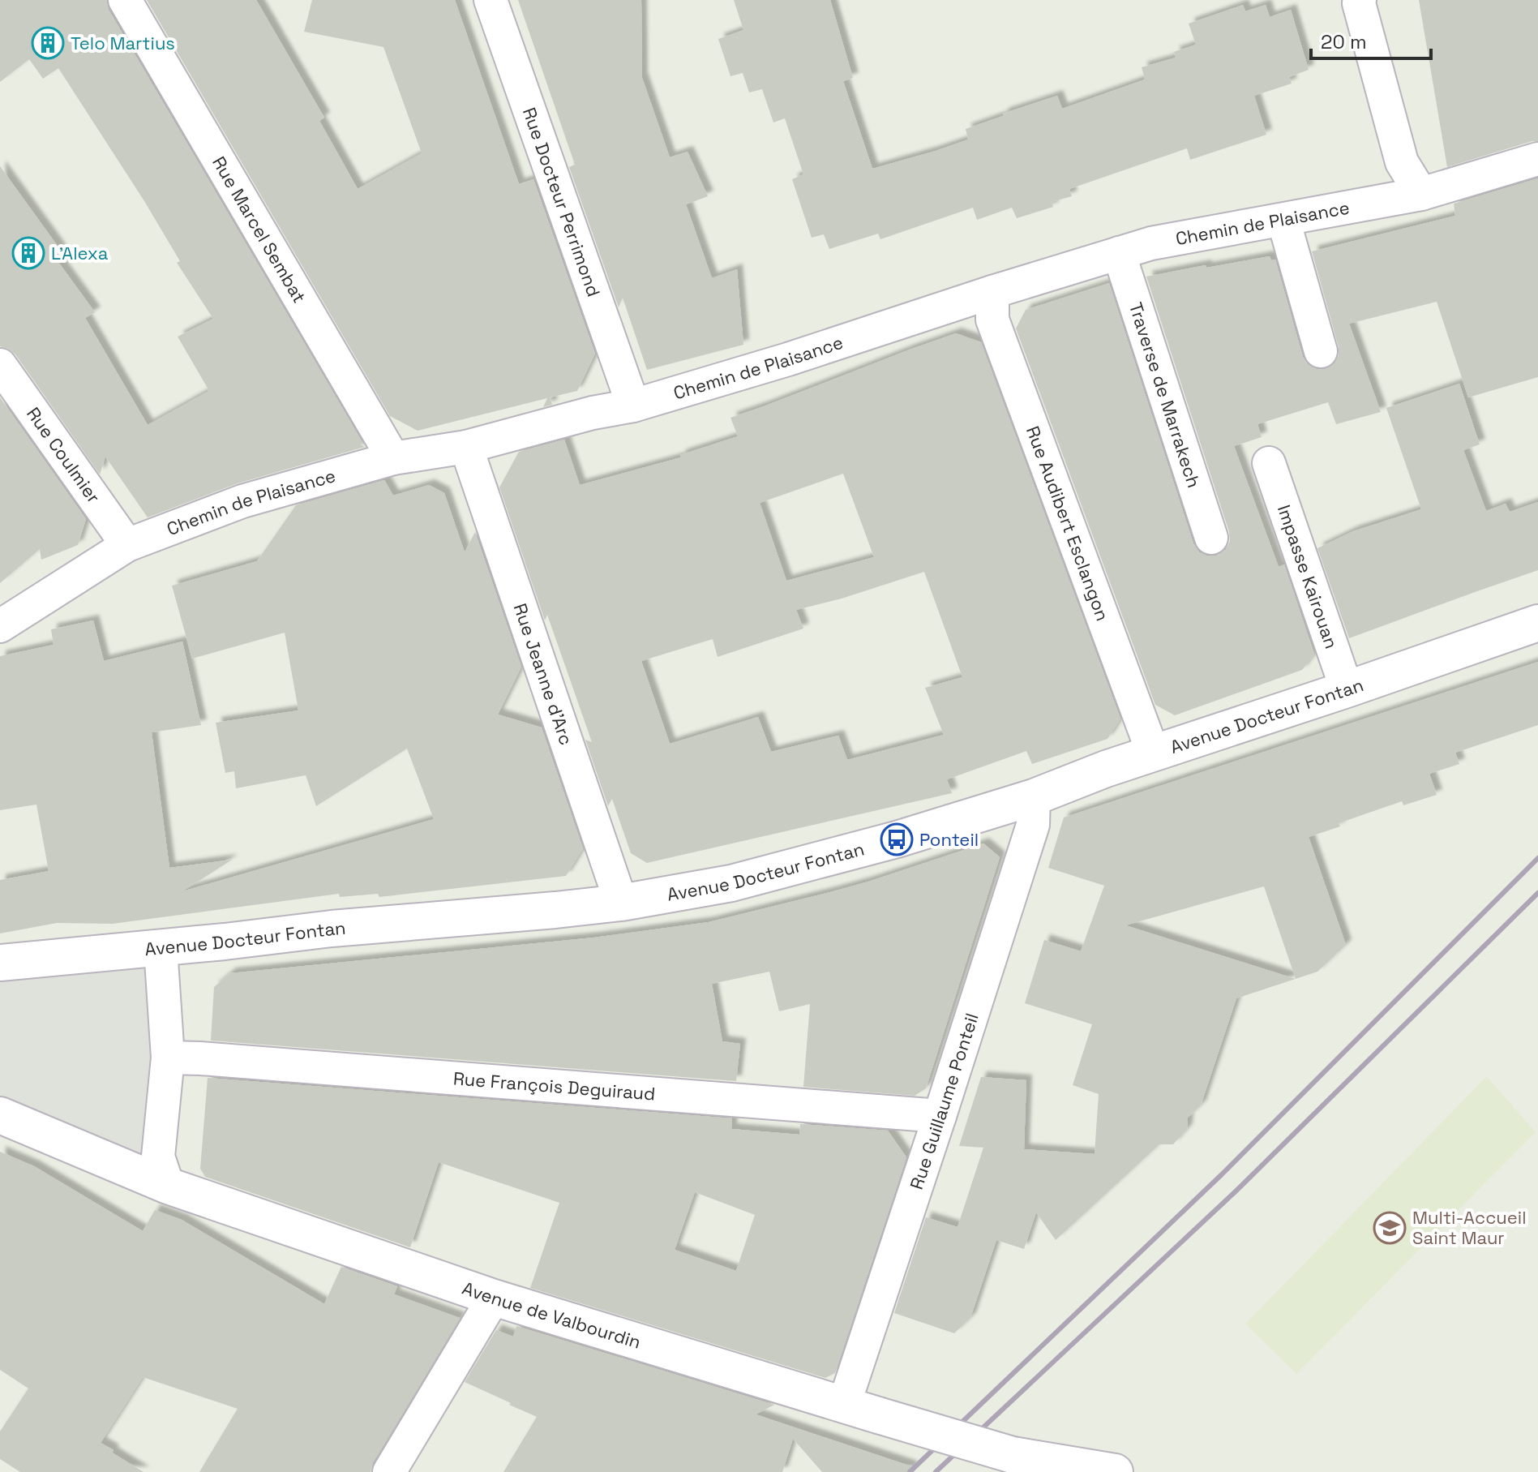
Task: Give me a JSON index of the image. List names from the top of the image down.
{
  "streets": {
    "main road": ["Avenue Docteur Fontan", "Avenue de Valbourdin"],
    "street": [
      "Rue Docteur Perrimond",
      "Chemin de Plaisance",
      "Rue Marcel Sembat",
      "Traverse de Marrakech",
      "Rue Coulmier",
      "Rue Audibert Esclangon",
      "Impasse Kairouan",
      "Rue Jeanne d'Arc",
      "Rue François Deguiraud",
      "Rue Guillaume Ponteil"
    ]
  },
  "crossings": [
    ["Rue Docteur Perrimond", "Chemin de Plaisance"],
    ["Chemin de Plaisance", "Rue Marcel Sembat"],
    ["Chemin de Plaisance", "Traverse de Marrakech"],
    ["Chemin de Plaisance", "Rue Coulmier"],
    ["Chemin de Plaisance", "Rue Audibert Esclangon"],
    ["Chemin de Plaisance", "Rue Jeanne d'Arc"],
    ["Rue Audibert Esclangon", "Avenue Docteur Fontan"],
    ["Impasse Kairouan", "Avenue Docteur Fontan"],
    ["Rue Jeanne d'Arc", "Avenue Docteur Fontan"],
    ["Avenue Docteur Fontan", "Rue Guillaume Ponteil"],
    ["Rue François Deguiraud", "Rue Guillaume Ponteil"],
    ["Rue Guillaume Ponteil", "Avenue de Valbourdin"]
  ],
  "places": {
    "building": ["Telo Martius", "L'Alexa"],
    "bus stop": ["Ponteil"],
    "school or university": ["Multi-Accueil Saint Maur"]
  },
  "scale_bar": "20 m"
}
